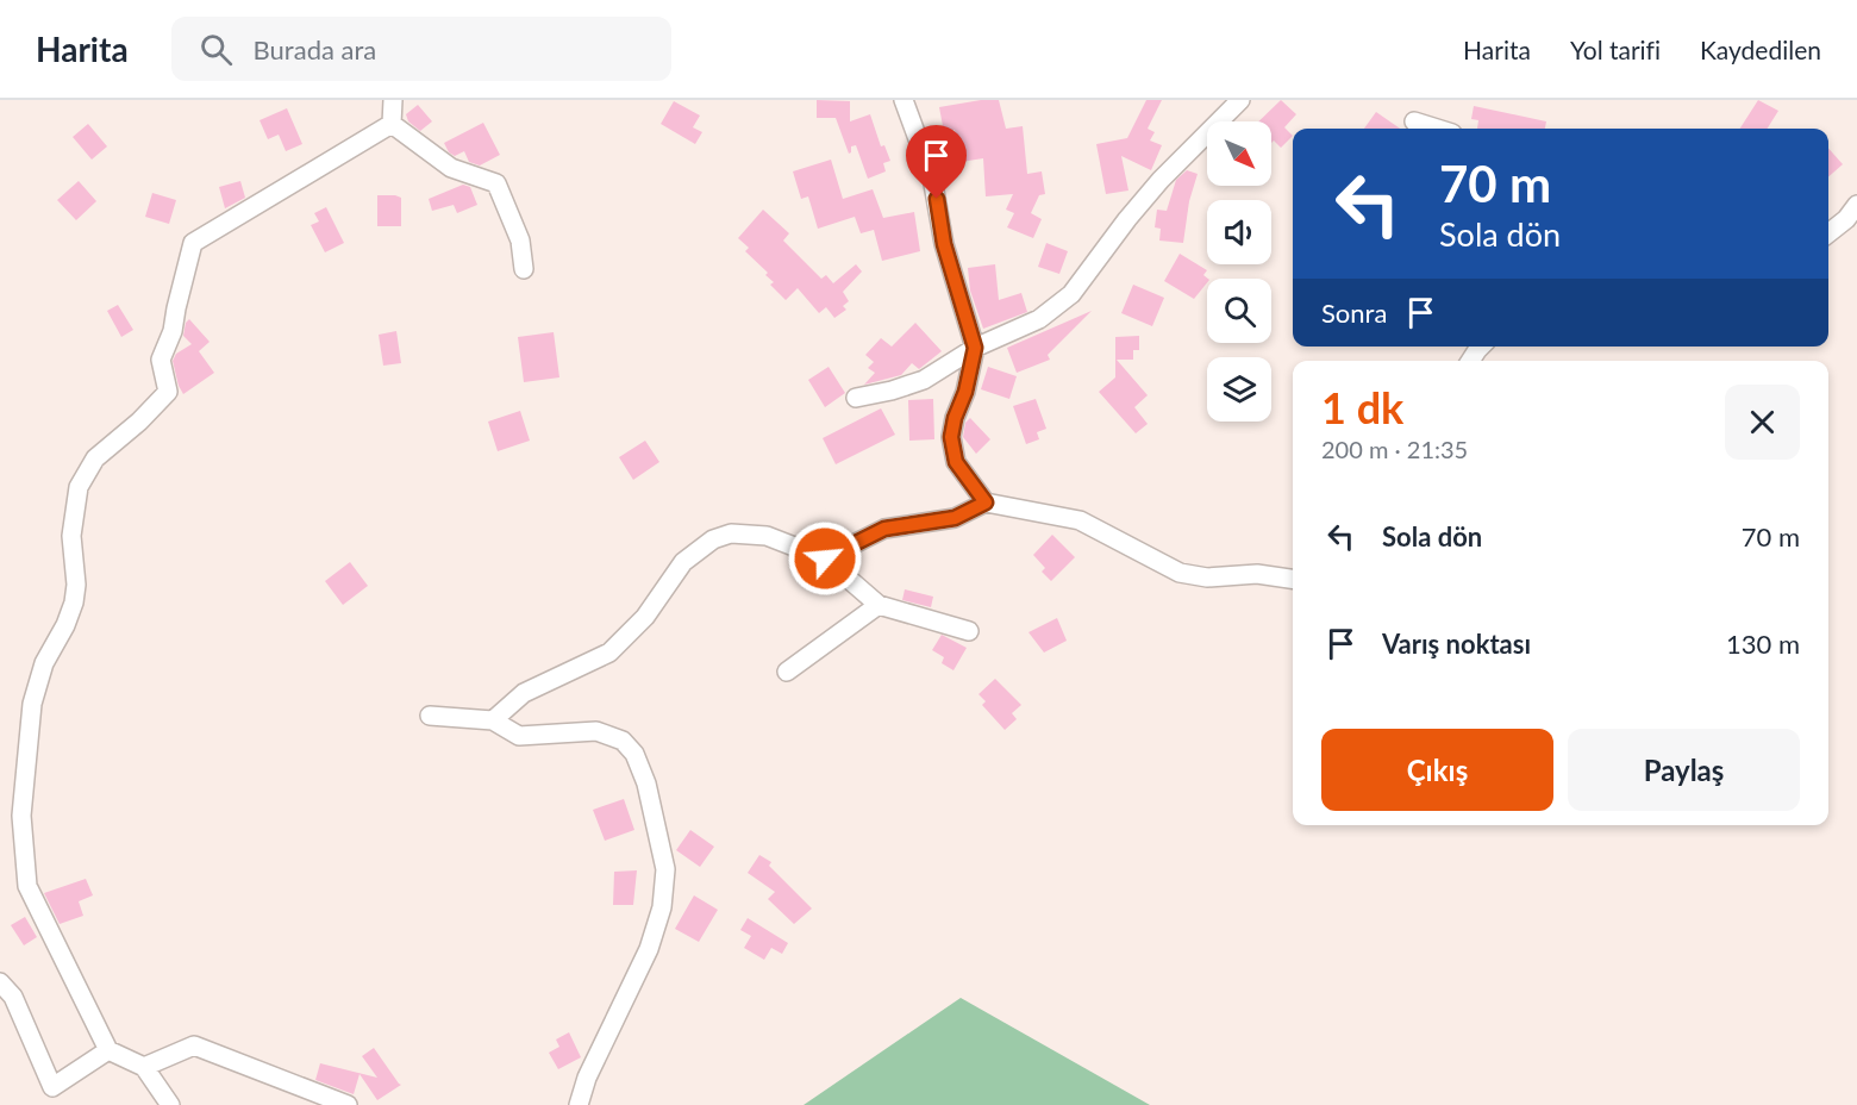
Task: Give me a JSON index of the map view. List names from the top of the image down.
{
  "north": "bottom right",
  "page": {
    "header": "Harita",
    "search": "Burada ara",
    "nav": ["Harita", "Yol tarifi", "Kaydedilen"],
    "turn": ["70 m", "Sola dön"],
    "then": "Sonra",
    "heading": ["1 dk", "200 m · 21:35"],
    "list": [
      {
        "name": "Sola dön",
        "value": "70 m"
      },
      {
        "name": "Varış noktası",
        "value": "130 m"
      }
    ],
    "buttons": ["Çıkış", "Paylaş"]
  }
}
